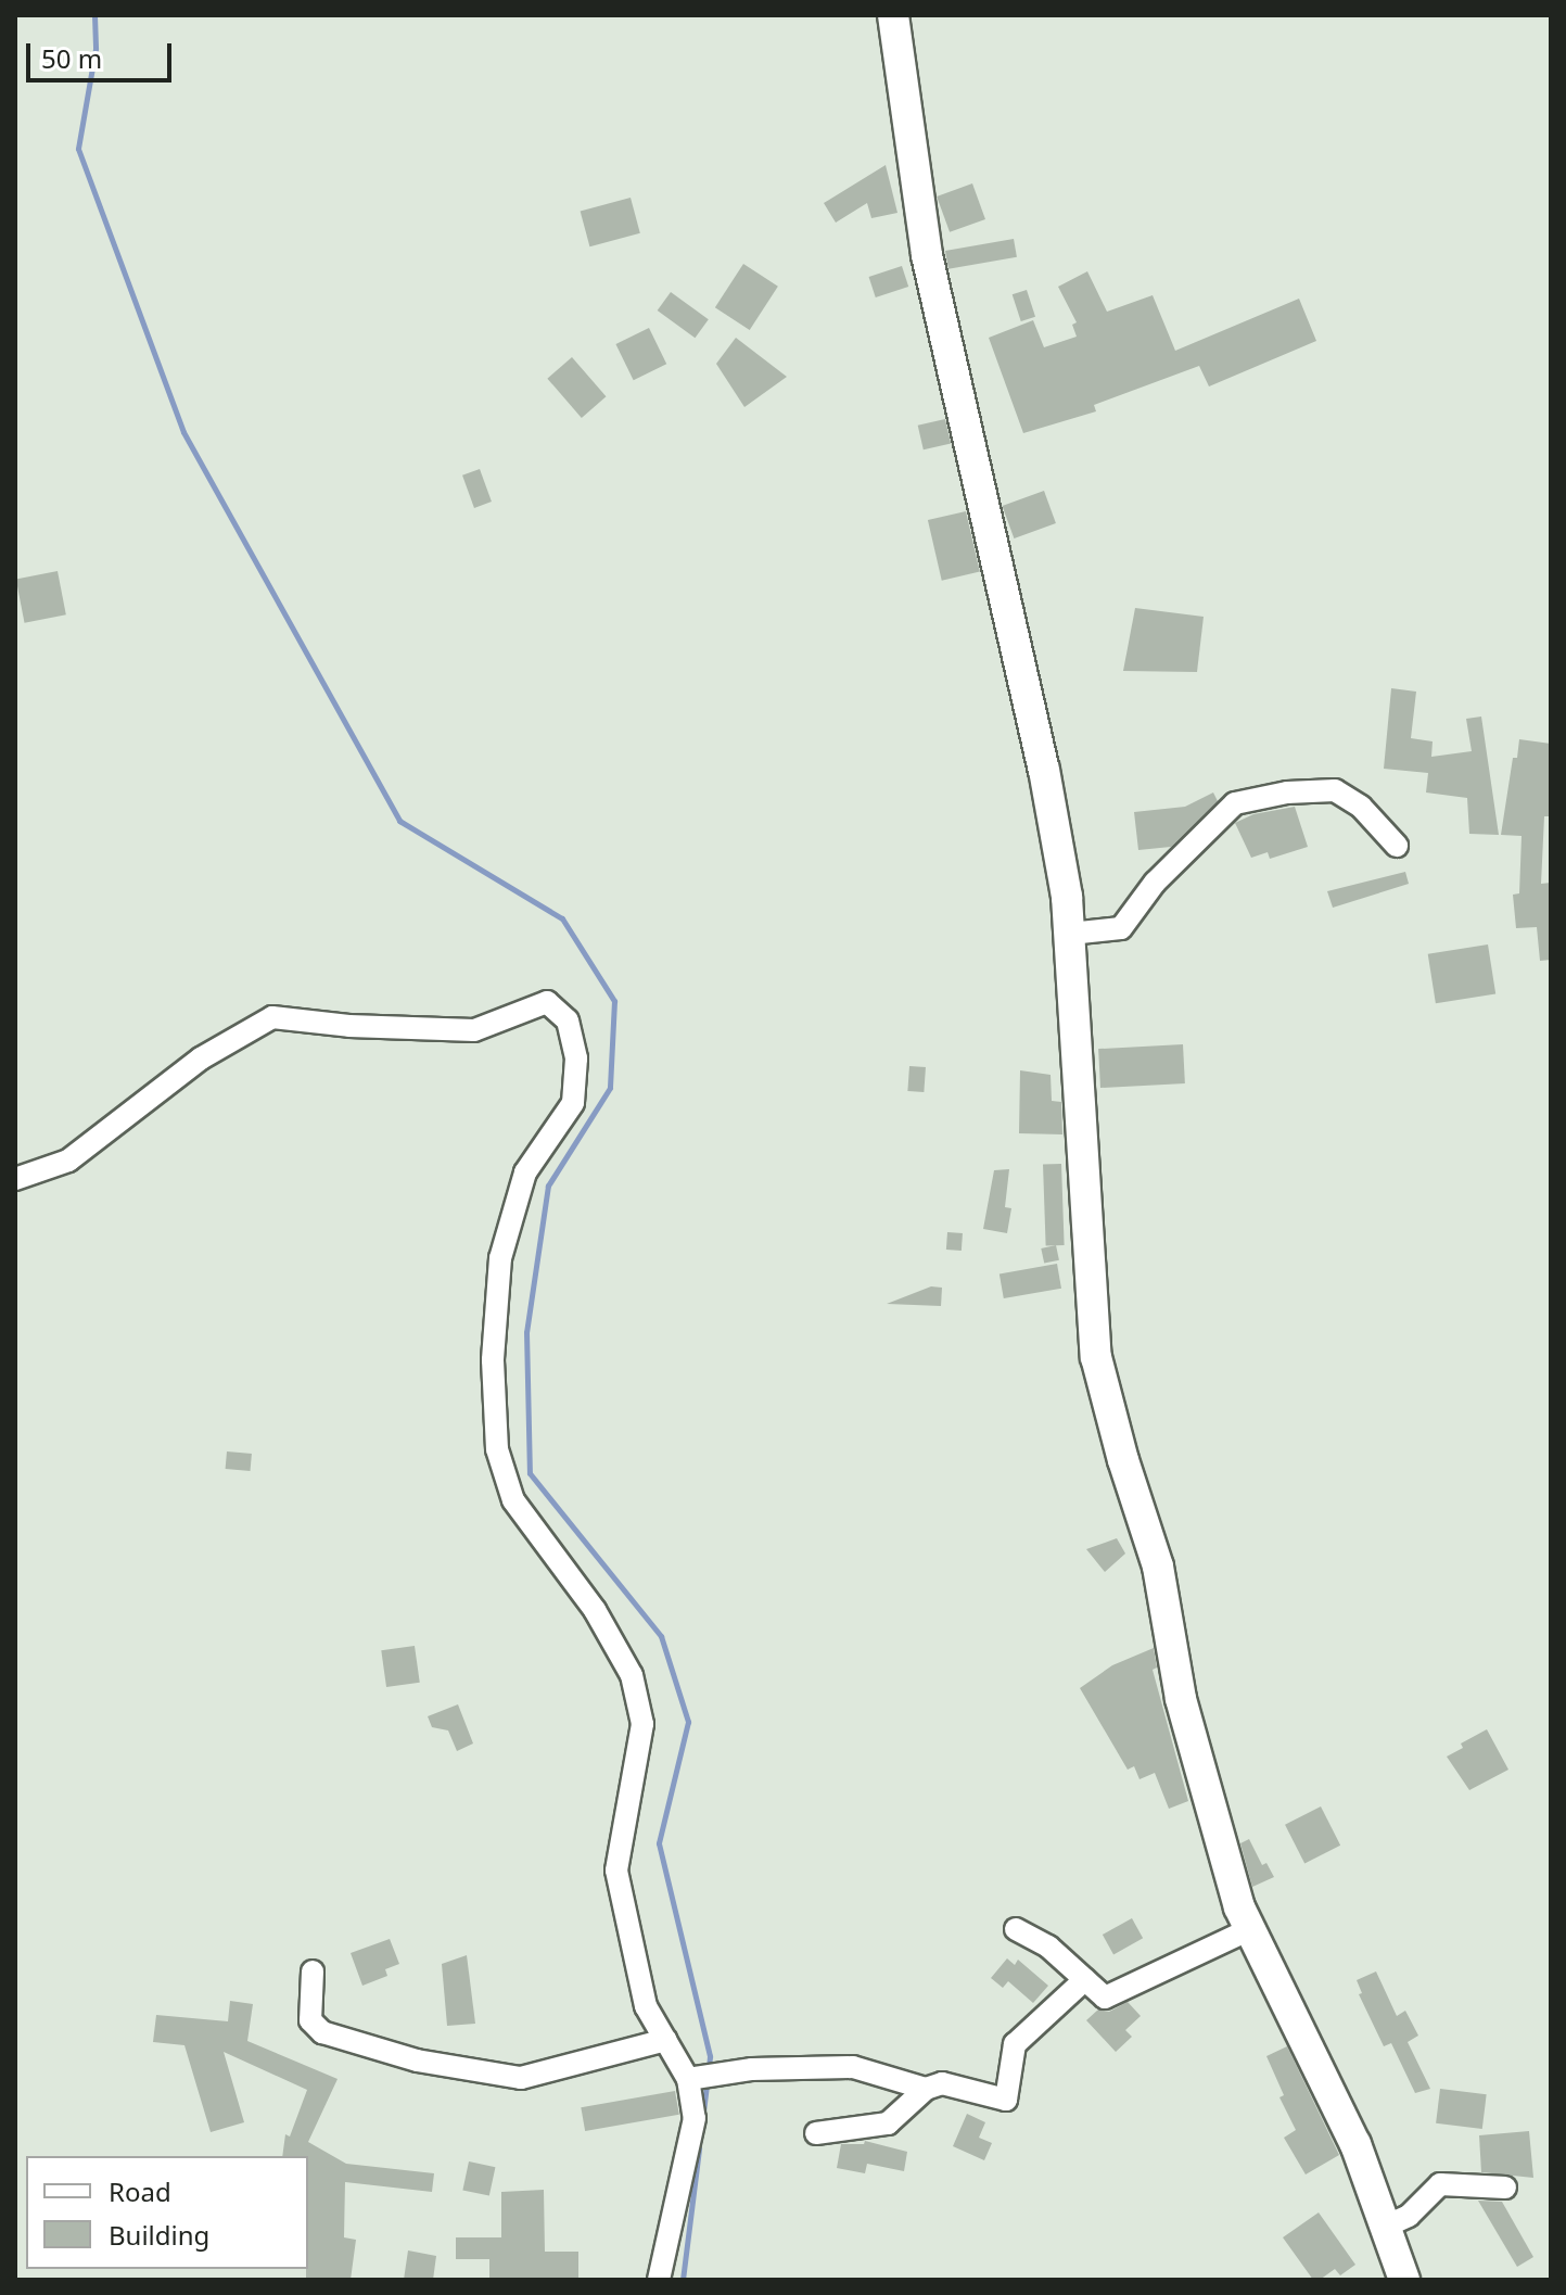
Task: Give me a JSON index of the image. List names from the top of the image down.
{
  "legend": ["Road", "Building"],
  "scale_bar": "50 m"
}
